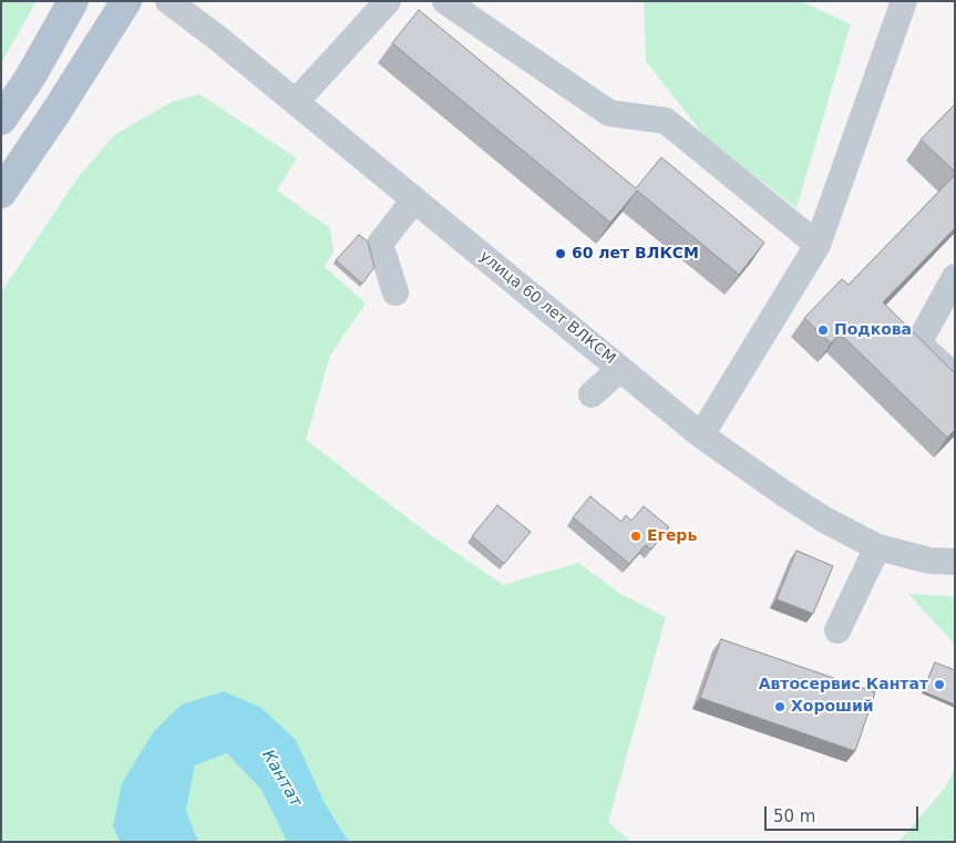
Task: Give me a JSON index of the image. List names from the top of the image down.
{
  "streets": {
    "street": ["улица 60 лет ВЛКСМ"]
  },
  "water": ["Кантат"],
  "places": [
    "60 лет ВЛКСМ",
    "Подкова",
    "Егерь",
    "Автосервис Кантат",
    "Хороший"
  ],
  "scale_bar": "50 m"
}
